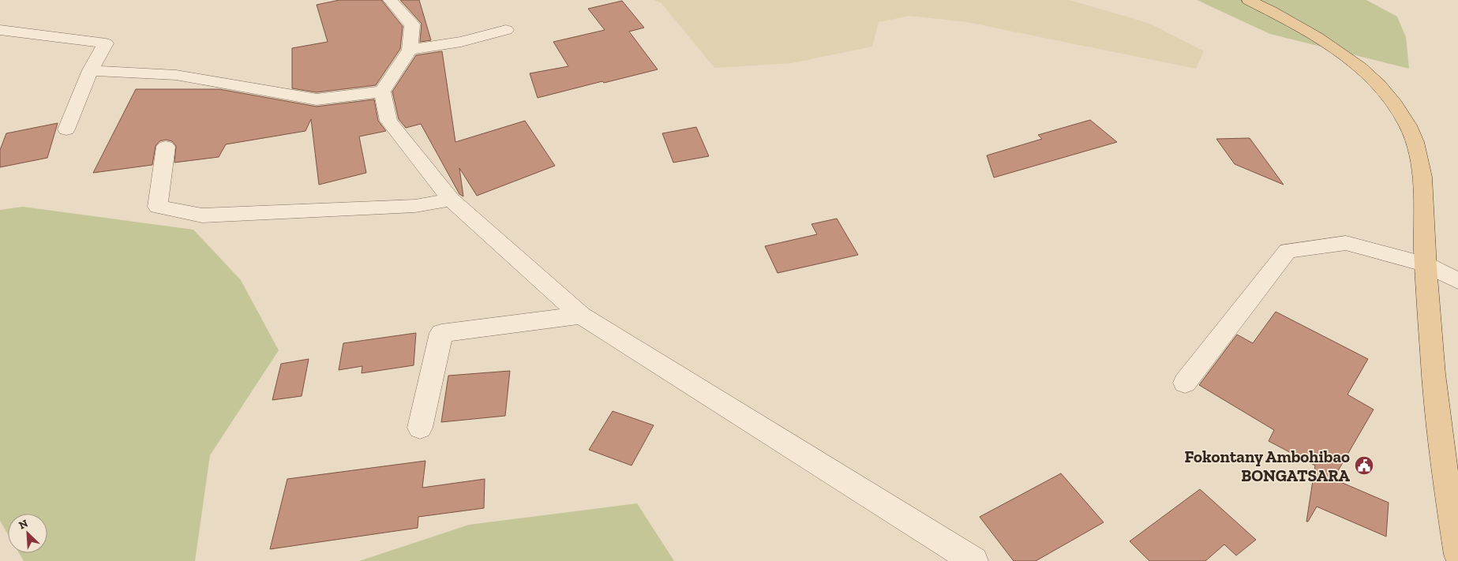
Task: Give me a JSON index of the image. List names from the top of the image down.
{
  "places": {
    "public building": ["Fokontany Ambohibao BONGATSARA"]
  },
  "north": "top left"
}
